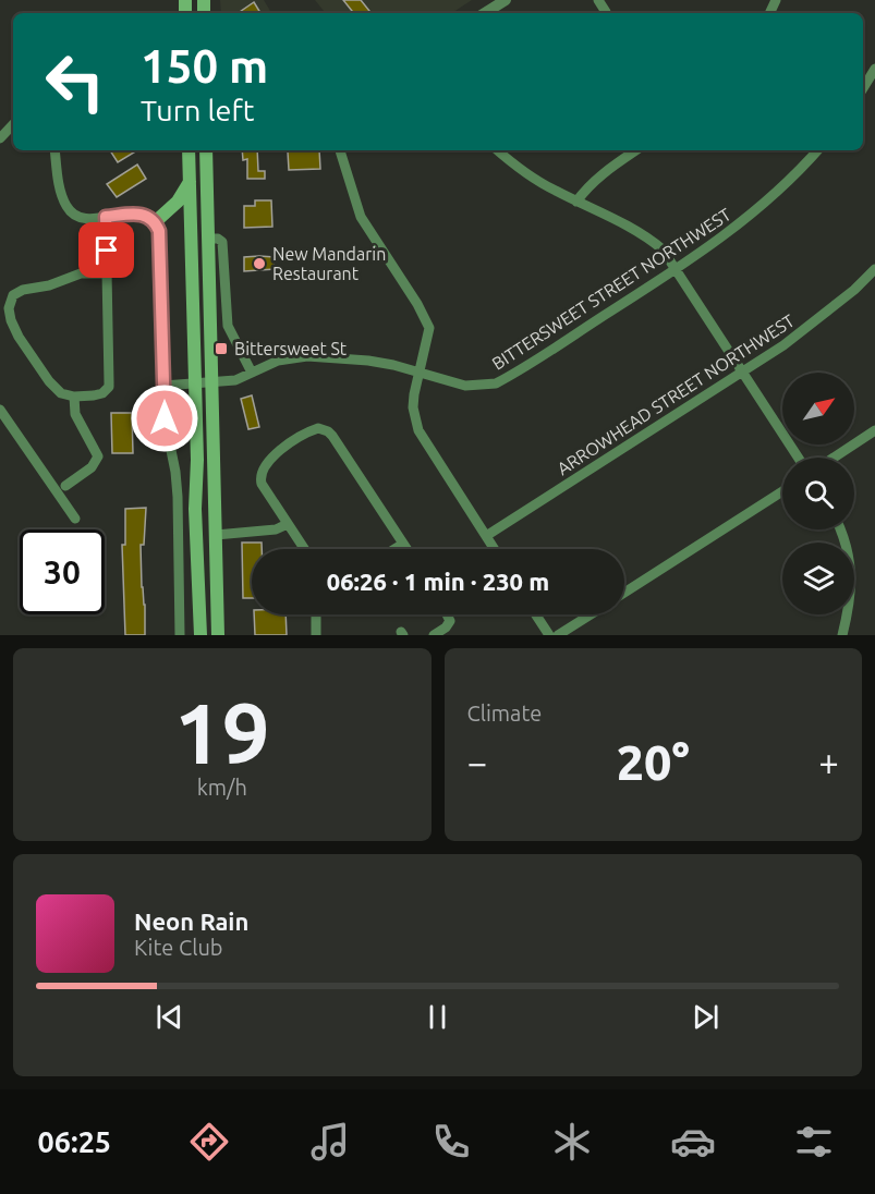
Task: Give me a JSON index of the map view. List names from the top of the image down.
{
  "streets": {
    "street": ["BITTERSWEET STREET NORTHWEST", "ARROWHEAD STREET NORTHWEST"]
  },
  "places": {
    "other": ["New Mandarin Restaurant"],
    "transit": ["Bittersweet St"]
  },
  "north": "top right",
  "page": {
    "turn": ["150 m", "Turn left"],
    "limit": "30",
    "trip": "06:26 · 1 min · 230 m",
    "tile": [
      ["19", "km/h"],
      "Climate"
    ],
    "heat": ["−", "20°", "+"],
    "song": ["Neon Rain", "Kite Club"],
    "tabs": "06:25"
  }
}
